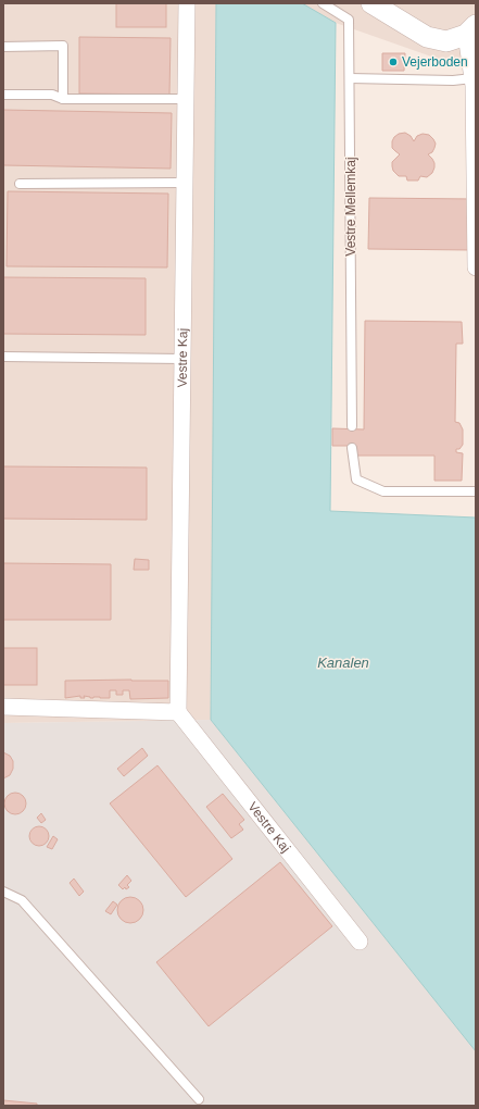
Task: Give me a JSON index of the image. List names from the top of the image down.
{
  "streets": {
    "street": ["Vestre Kaj"],
    "lane": ["Vestre Mellemkaj"]
  },
  "water": ["Kanalen"],
  "places": ["Vejerboden"]
}
